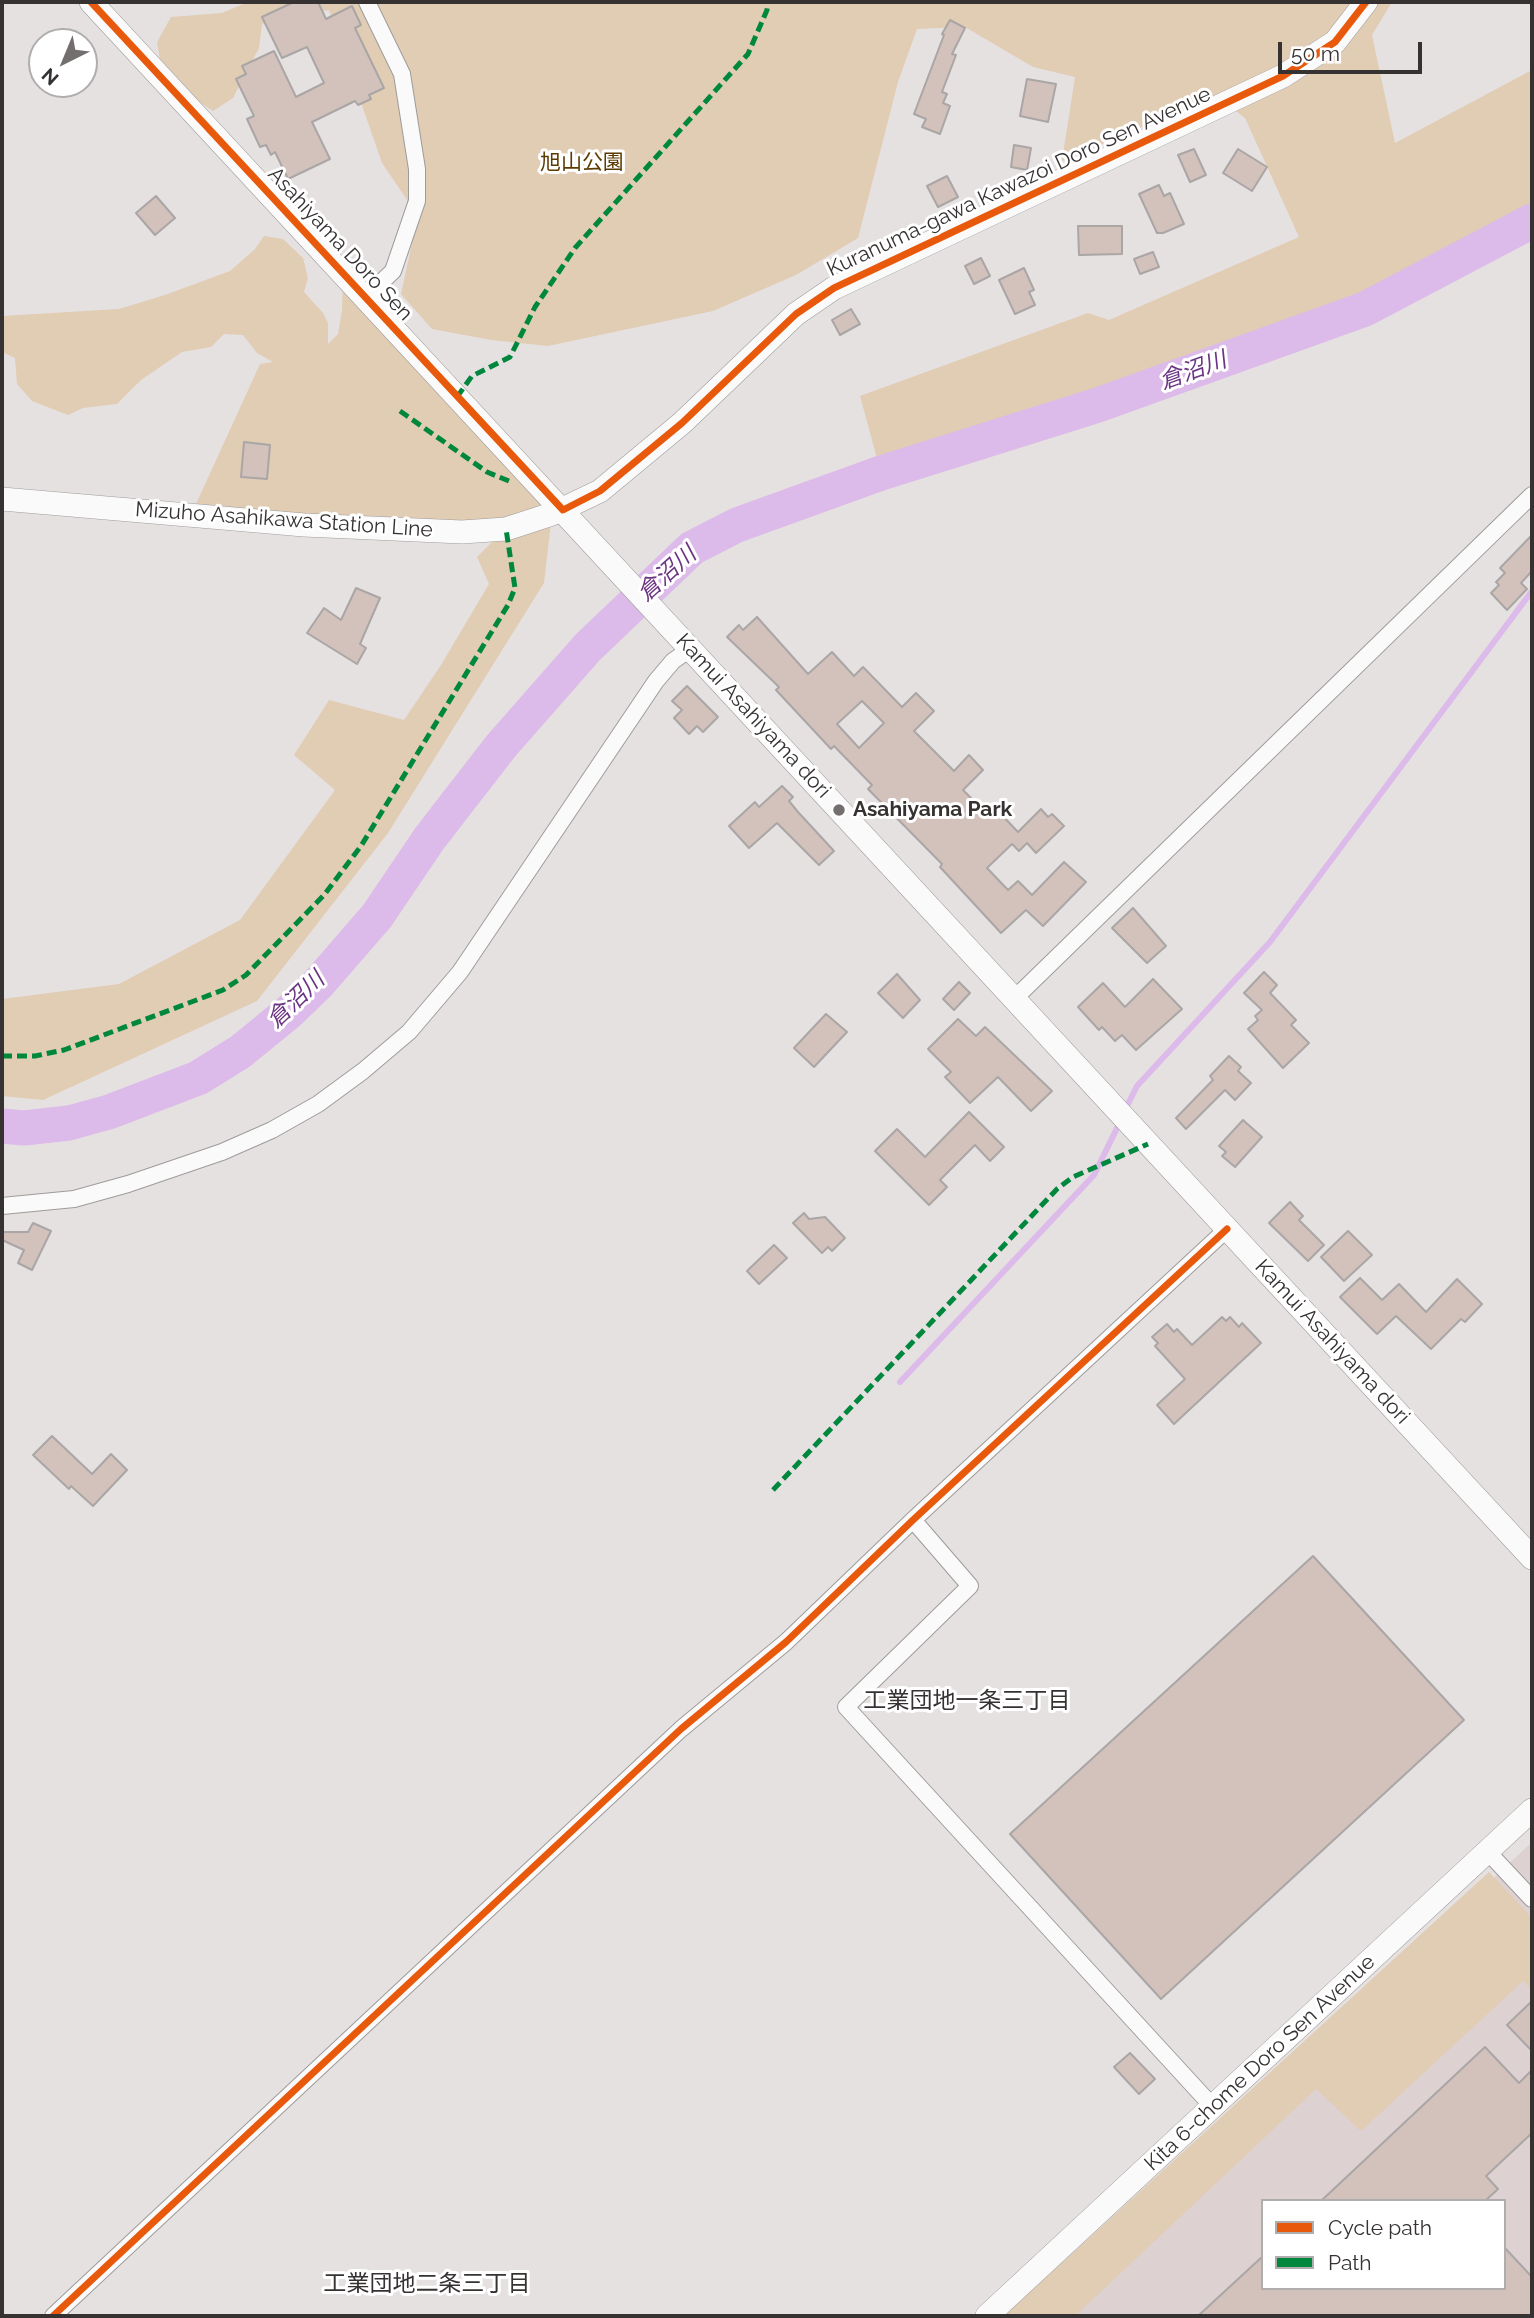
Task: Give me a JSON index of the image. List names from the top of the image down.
{
  "streets": {
    "street": [
      "Kuranuma-gawa Kawazoi Doro Sen Avenue",
      "Asahiyama Doro Sen",
      "Mizuho Asahikawa Station Line",
      "Kamui Asahiyama dori",
      "Kita 6-chome Doro Sen Avenue"
    ]
  },
  "crossings": [
    ["Kuranuma-gawa Kawazoi Doro Sen Avenue", "Asahiyama Doro Sen"],
    ["Kuranuma-gawa Kawazoi Doro Sen Avenue", "Mizuho Asahikawa Station Line"],
    ["Kuranuma-gawa Kawazoi Doro Sen Avenue", "Kamui Asahiyama dori"],
    ["Asahiyama Doro Sen", "Mizuho Asahikawa Station Line"],
    ["Asahiyama Doro Sen", "Kamui Asahiyama dori"],
    ["Mizuho Asahikawa Station Line", "Kamui Asahiyama dori"]
  ],
  "districts": ["工業団地一条三丁目", "工業団地二条三丁目"],
  "water": ["倉沼川"],
  "parks": ["旭山公園"],
  "places": ["Asahiyama Park"],
  "legend": ["Cycle path", "Path"],
  "scale_bar": "50 m",
  "north": "bottom left"
}
